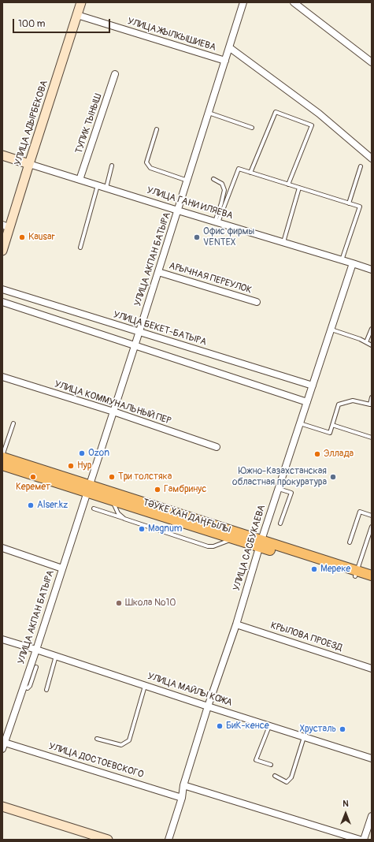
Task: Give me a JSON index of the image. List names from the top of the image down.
{
  "streets": {
    "main road": ["УЛИЦА АДЫРБЕКОВА", "УЛИЦА ГАНИ ИЛЯЕВА", "ТӘУКЕ ХАН ДАҢҒЫЛЫ"],
    "street": [
      "УЛИЦА ЖЫЛКЫШИЕВА",
      "ТУПИК ТЫНЫШ",
      "УЛИЦА АКПАН БАТЫРА",
      "АРЫЧНАЯ ПЕРЕУЛОК",
      "УЛИЦА БЕКЕТ-БАТЫРА",
      "УЛИЦА КОММУНАЛЬНЫЙ ПЕР",
      "УЛИЦА САСБУКАЕВА",
      "КРЫЛОВА ПРОЕЗД",
      "УЛИЦА МАЙЛЫ КОЖА",
      "УЛИЦА ДОСТОЕВСКОГО"
    ]
  },
  "crossings": [
    ["УЛИЦА ЖЫЛКЫШИЕВА", "УЛИЦА АДЫРБЕКОВА"],
    ["УЛИЦА ЖЫЛКЫШИЕВА", "УЛИЦА АКПАН БАТЫРА"],
    ["УЛИЦА АДЫРБЕКОВА", "УЛИЦА ГАНИ ИЛЯЕВА"],
    ["ТУПИК ТЫНЫШ", "УЛИЦА ГАНИ ИЛЯЕВА"],
    ["УЛИЦА ГАНИ ИЛЯЕВА", "УЛИЦА АКПАН БАТЫРА"],
    ["УЛИЦА ГАНИ ИЛЯЕВА", "УЛИЦА САСБУКАЕВА"],
    ["УЛИЦА АКПАН БАТЫРА", "АРЫЧНАЯ ПЕРЕУЛОК"],
    ["УЛИЦА АКПАН БАТЫРА", "УЛИЦА БЕКЕТ-БАТЫРА"],
    ["УЛИЦА АКПАН БАТЫРА", "УЛИЦА КОММУНАЛЬНЫЙ ПЕР"],
    ["УЛИЦА АКПАН БАТЫРА", "ТӘУКЕ ХАН ДАҢҒЫЛЫ"],
    ["УЛИЦА АКПАН БАТЫРА", "УЛИЦА МАЙЛЫ КОЖА"],
    ["УЛИЦА АКПАН БАТЫРА", "УЛИЦА ДОСТОЕВСКОГО"],
    ["УЛИЦА БЕКЕТ-БАТЫРА", "УЛИЦА САСБУКАЕВА"],
    ["ТӘУКЕ ХАН ДАҢҒЫЛЫ", "УЛИЦА САСБУКАЕВА"],
    ["УЛИЦА САСБУКАЕВА", "КРЫЛОВА ПРОЕЗД"],
    ["УЛИЦА САСБУКАЕВА", "УЛИЦА МАЙЛЫ КОЖА"],
    ["УЛИЦА САСБУКАЕВА", "УЛИЦА ДОСТОЕВСКОГО"]
  ],
  "places": [
    "Kausar",
    "Офис фирмы VENTEX",
    "Ozon",
    "Эллада",
    "Нур",
    "Керемет",
    "Три толстяка",
    "Южно-Казахстанская областная прокуратура",
    "Гамбринус",
    "Alser.kz",
    "Magnum",
    "Мереке",
    "Школа №10",
    "БиК-кенсе",
    "Хрусталь"
  ],
  "scale_bar": "100 m",
  "north": "top"
}
